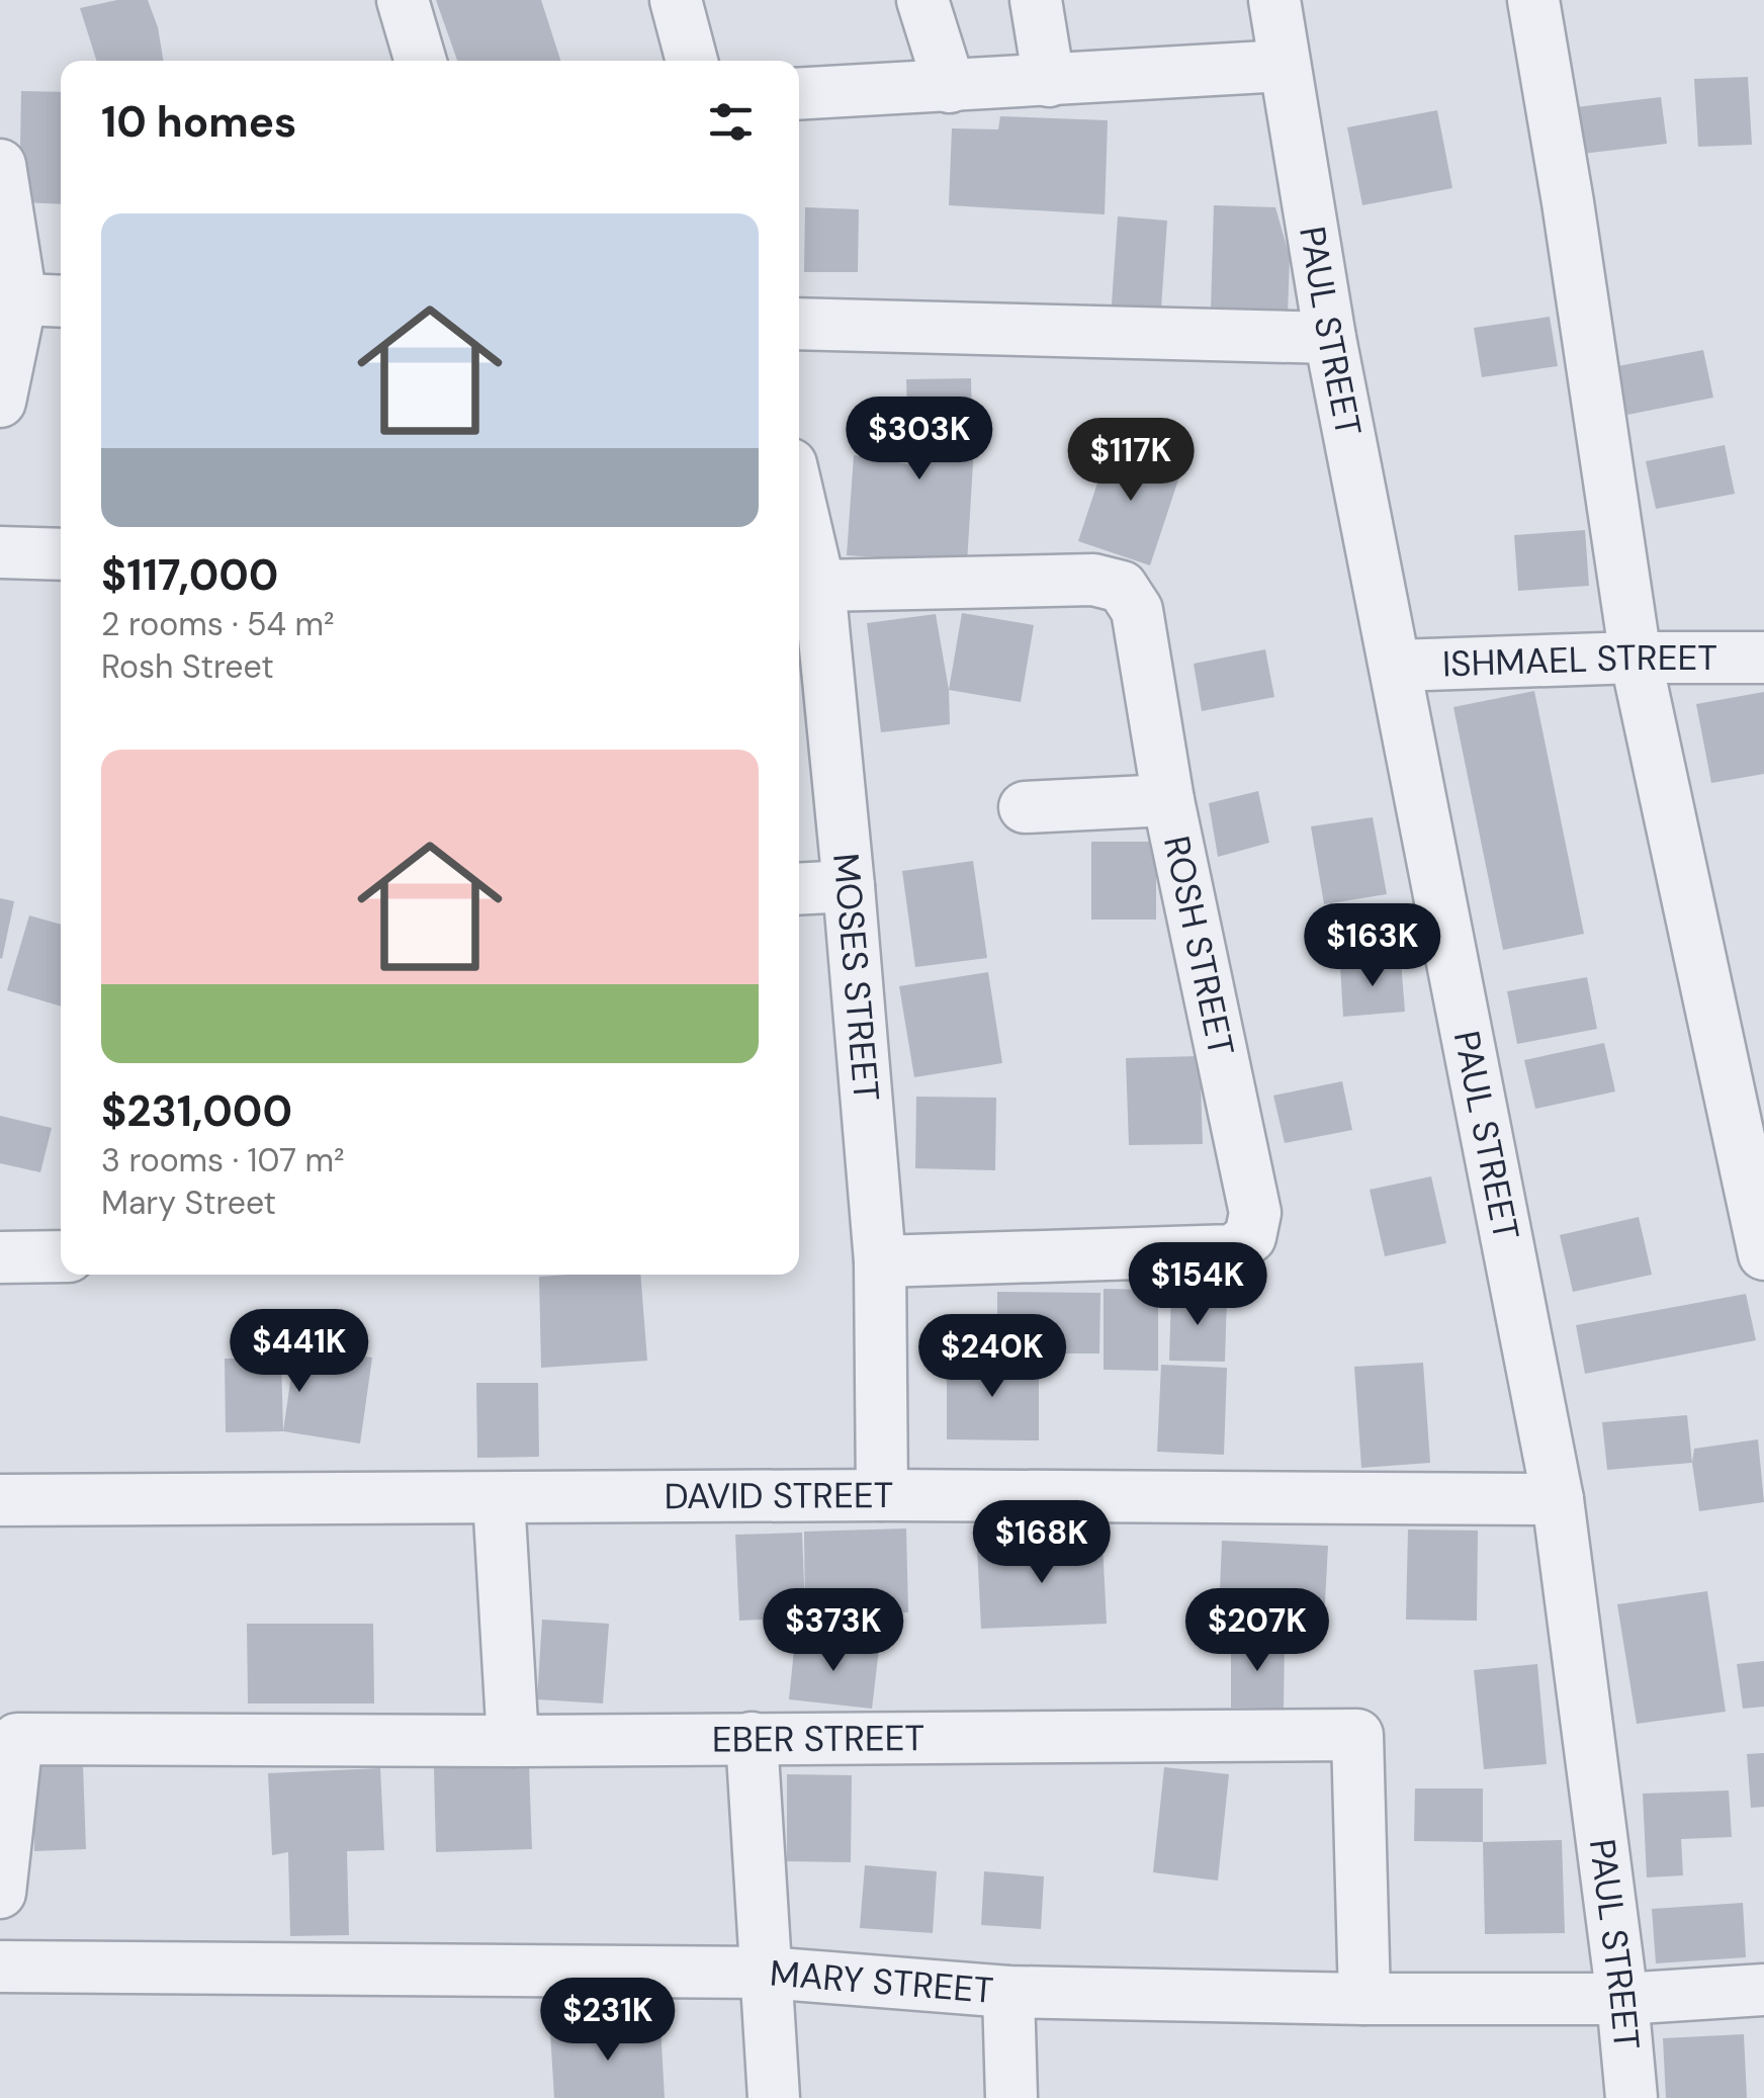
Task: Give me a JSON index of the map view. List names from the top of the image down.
{
  "streets": {
    "street": [
      "PAUL STREET",
      "ISHMAEL STREET",
      "ROSH STREET",
      "MOSES STREET",
      "DAVID STREET",
      "EBER STREET",
      "MARY STREET"
    ]
  },
  "crossings": [
    ["PAUL STREET", "ISHMAEL STREET"],
    ["PAUL STREET", "DAVID STREET"],
    ["PAUL STREET", "MARY STREET"],
    ["ROSH STREET", "MOSES STREET"],
    ["MOSES STREET", "DAVID STREET"],
    ["EBER STREET", "MARY STREET"]
  ],
  "page": {
    "heading": "10 homes",
    "list": [
      {
        "name": "$117,000",
        "note": "2 rooms · 54 m² · Rosh Street"
      },
      {
        "name": "$231,000",
        "note": "3 rooms · 107 m² · Mary Street"
      }
    ],
    "price": [
      "$303K",
      "$117K",
      "$163K",
      "$154K",
      "$441K",
      "$240K",
      "$168K",
      "$373K",
      "$207K",
      "$231K"
    ]
  }
}
